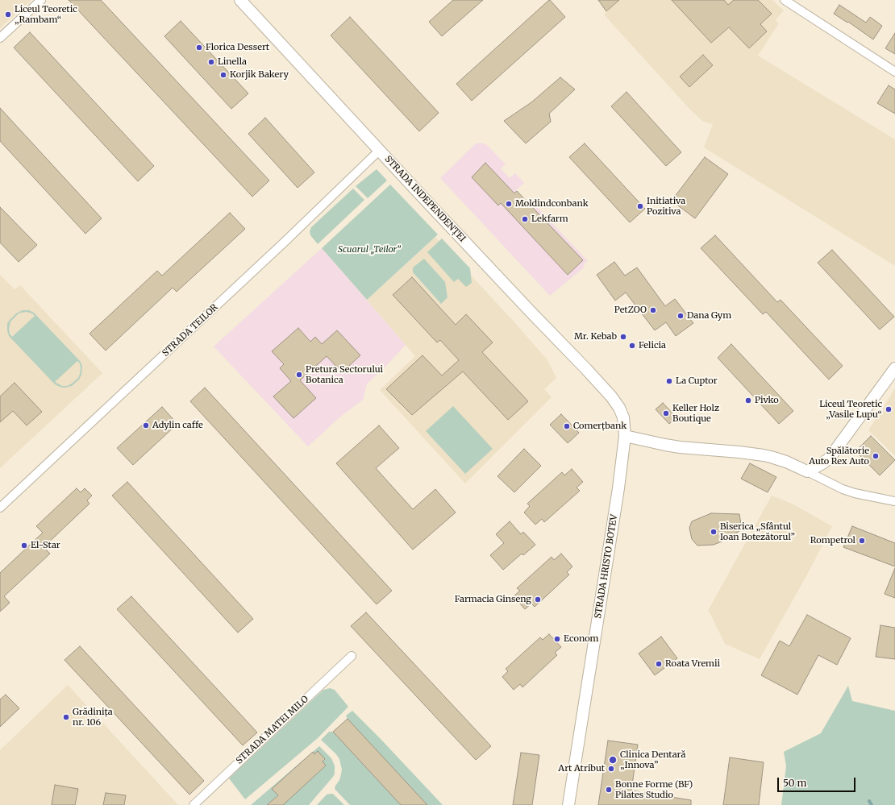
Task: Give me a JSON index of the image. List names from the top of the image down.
{
  "streets": {
    "main road": ["STRADA INDEPENDENȚEI", "STRADA HRISTO BOTEV"],
    "street": ["STRADA TEILOR", "STRADA MATEI MILO"]
  },
  "crossings": [
    ["STRADA INDEPENDENȚEI", "STRADA TEILOR"],
    ["STRADA INDEPENDENȚEI", "STRADA HRISTO BOTEV"]
  ],
  "parks": ["Scuarul „Teilor”"],
  "places": [
    "Liceul Teoretic „Rambam“",
    "Florica Dessert",
    "Linella",
    "Korjik Bakery",
    "Moldindconbank",
    "Initiativa Pozitiva",
    "Lekfarm",
    "PetZOO",
    "Dana Gym",
    "Mr. Kebab",
    "Felicia",
    "Pretura Sectorului Botanica",
    "La Cuptor",
    "Pivko",
    "Liceul Teoretic „Vasile Lupu“",
    "Keller Holz Boutique",
    "Adylin caffe",
    "Comerțbank",
    "Spălătorie Auto Rex Auto",
    "Biserica „Sfântul Ioan Botezătorul”",
    "Rompetrol",
    "El-Star",
    "Farmacia Ginseng",
    "Econom",
    "Roata Vremii",
    "Grădinița nr. 106",
    "Clinica Dentară „Innova”",
    "Art Atribut",
    "Bonne Forme (BF) Pilates Studio"
  ],
  "scale_bar": "50 m"
}
